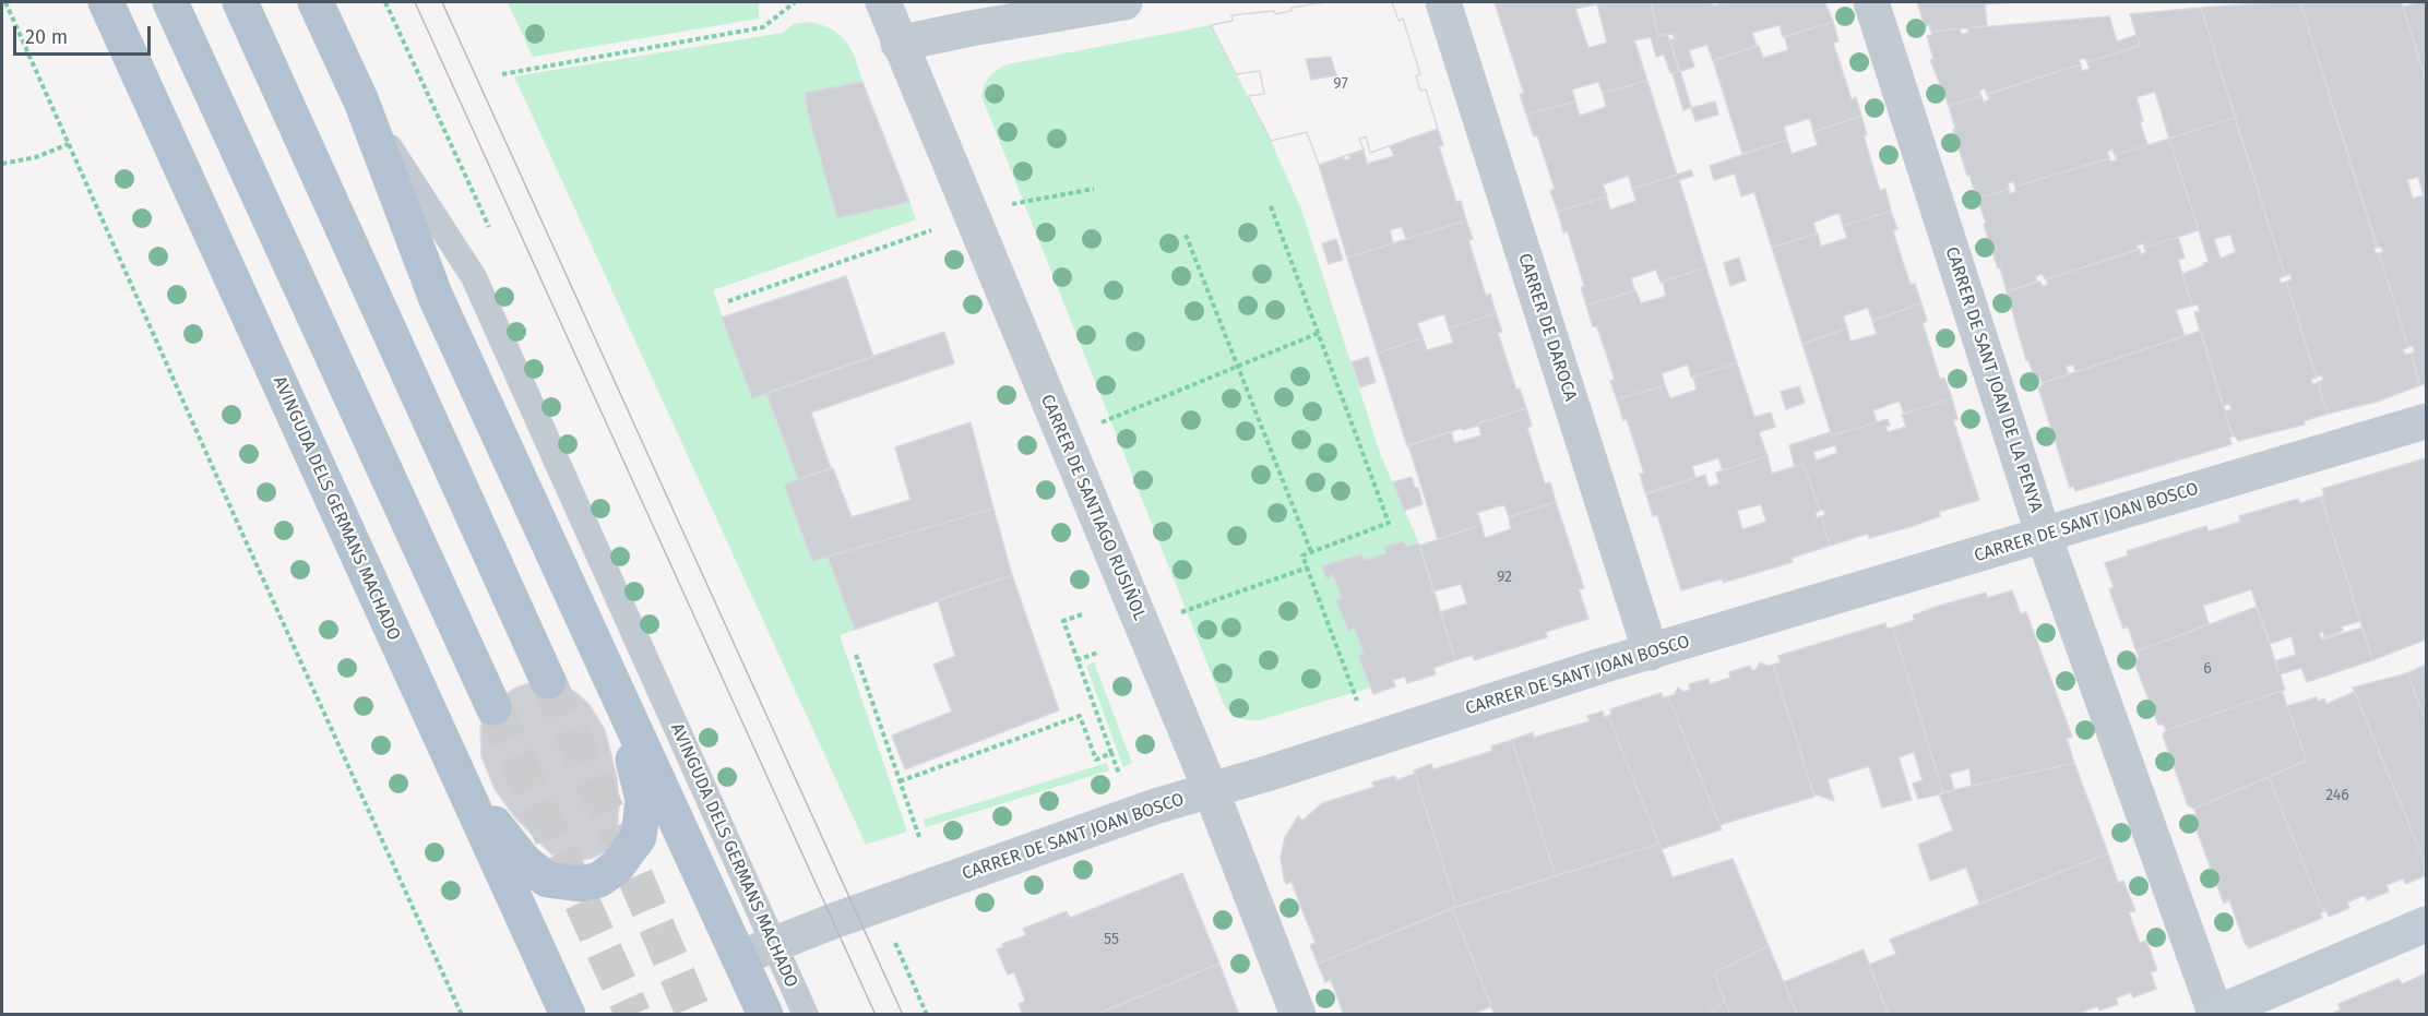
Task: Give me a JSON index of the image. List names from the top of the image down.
{
  "streets": {
    "main road": ["AVINGUDA DELS GERMANS MACHADO"],
    "street": [
      "CARRER DE DAROCA",
      "CARRER DE SANT JOAN DE LA PENYA",
      "CARRER DE SANTIAGO RUSIÑOL",
      "CARRER DE SANT JOAN BOSCO"
    ]
  },
  "crossings": [
    ["CARRER DE DAROCA", "CARRER DE SANT JOAN BOSCO"],
    ["CARRER DE SANT JOAN DE LA PENYA", "CARRER DE SANT JOAN BOSCO"],
    ["CARRER DE SANTIAGO RUSIÑOL", "CARRER DE SANT JOAN BOSCO"],
    ["AVINGUDA DELS GERMANS MACHADO", "CARRER DE SANT JOAN BOSCO"]
  ],
  "house_numbers": [
    "97",
    "92",
    "6",
    "246",
    "55"
  ],
  "scale_bar": "20 m"
}
